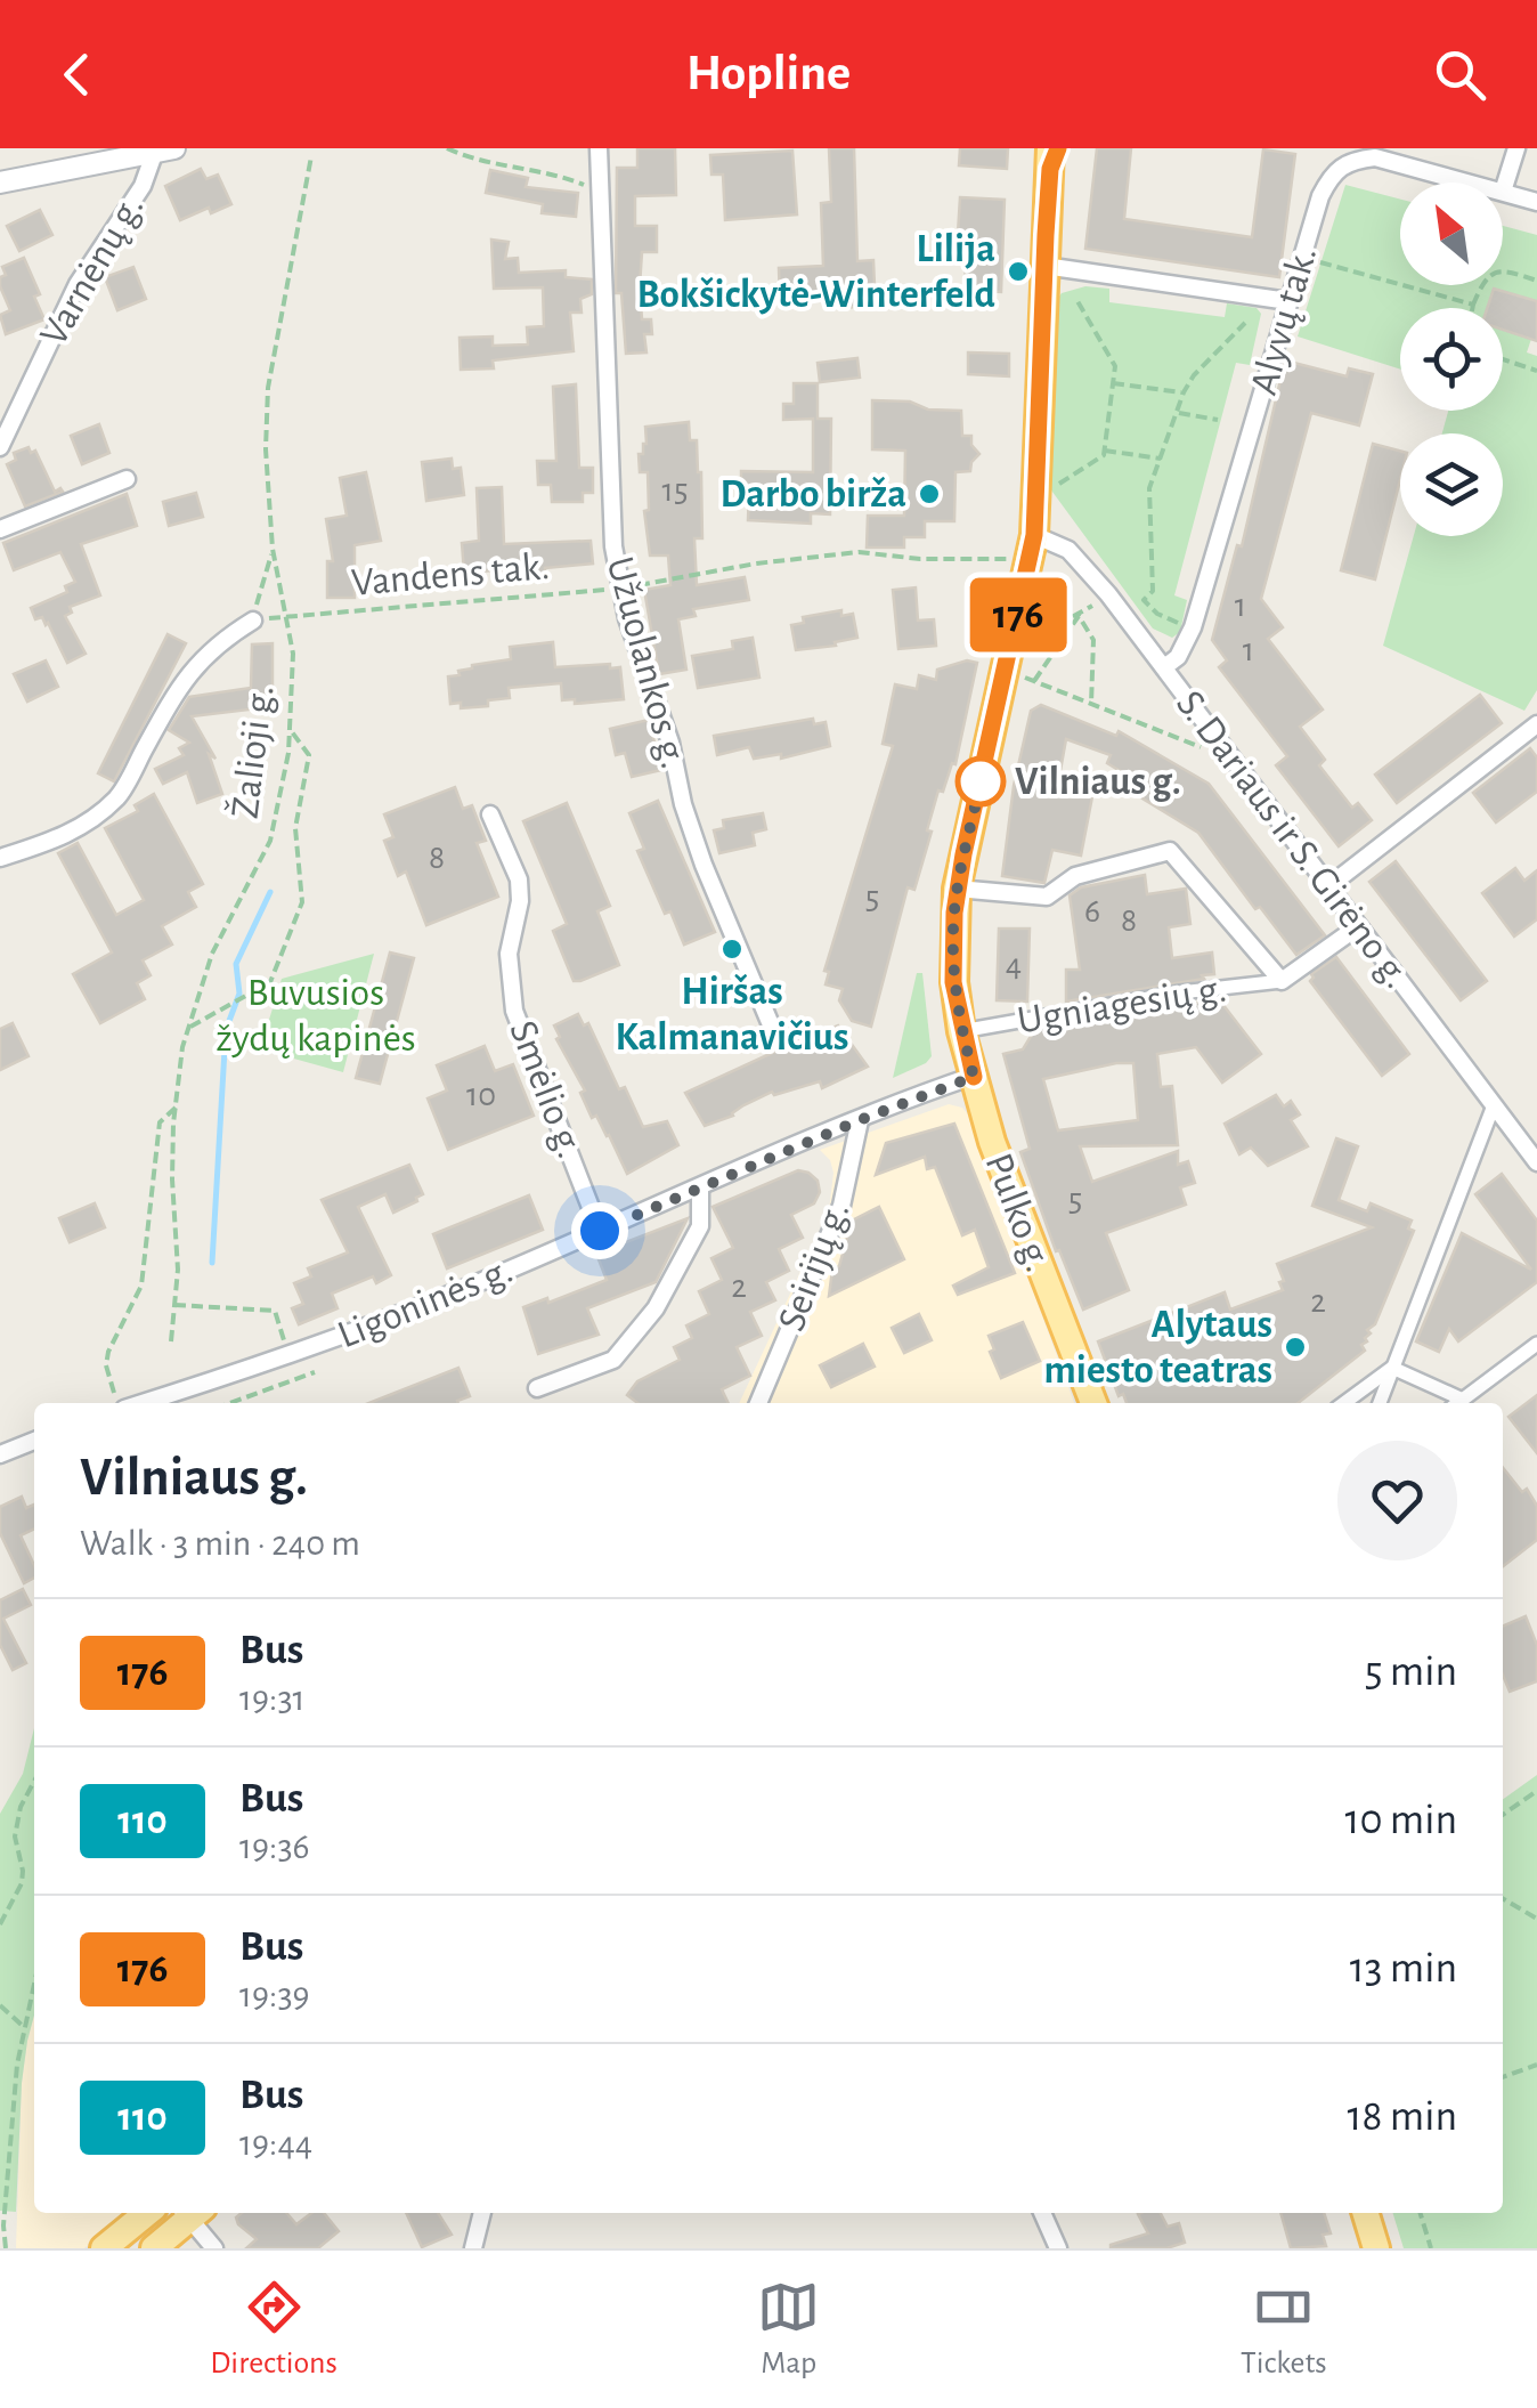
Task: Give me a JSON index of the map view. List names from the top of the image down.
{
  "streets": {
    "main road": ["Pulko g."],
    "street": [
      "Varnėnų g.",
      "Alyvų tak.",
      "Užuolankos g.",
      "S. Dariaus ir S. Girėno g.",
      "Ugniagesių g.",
      "Smėlio g.",
      "Seirijų g.",
      "Ligoninės g."
    ],
    "path": ["Vandens tak.", "Žalioji g."]
  },
  "crossings": [
    ["Alyvų tak.", "S. Dariaus ir S. Girėno g."],
    ["Vandens tak.", "Užuolankos g."],
    ["Vandens tak.", "Žalioji g."],
    ["Vandens tak.", "S. Dariaus ir S. Girėno g."],
    ["S. Dariaus ir S. Girėno g.", "Ugniagesių g."],
    ["Smėlio g.", "Ligoninės g."],
    ["Pulko g.", "Ligoninės g."],
    ["Seirijų g.", "Ligoninės g."]
  ],
  "parks": ["Buvusios žydų kapinės"],
  "places": [
    "Lilija Bokšickytė-Winterfeld",
    "Darbo birža",
    "Vilniaus g.",
    "Hiršas Kalmanavičius",
    "Alytaus miesto teatras"
  ],
  "lines": ["bus line 176"],
  "house_numbers": [
    "15",
    "1",
    "1",
    "8",
    "5",
    "6",
    "8",
    "4",
    "10",
    "5",
    "2",
    "2"
  ],
  "north": "top left",
  "page": {
    "header": "Hopline",
    "on_map": "176",
    "heading": ["Vilniaus g.", "Walk · 3 min · 240 m"],
    "list": [
      {
        "mark": "176",
        "name": "Bus",
        "note": "19:31",
        "value": "5 min"
      },
      {
        "mark": "110",
        "name": "Bus",
        "note": "19:36",
        "value": "10 min"
      },
      {
        "mark": "176",
        "name": "Bus",
        "note": "19:39",
        "value": "13 min"
      },
      {
        "mark": "110",
        "name": "Bus",
        "note": "19:44",
        "value": "18 min"
      }
    ],
    "tabs": ["Directions", "Map", "Tickets"]
  }
}
